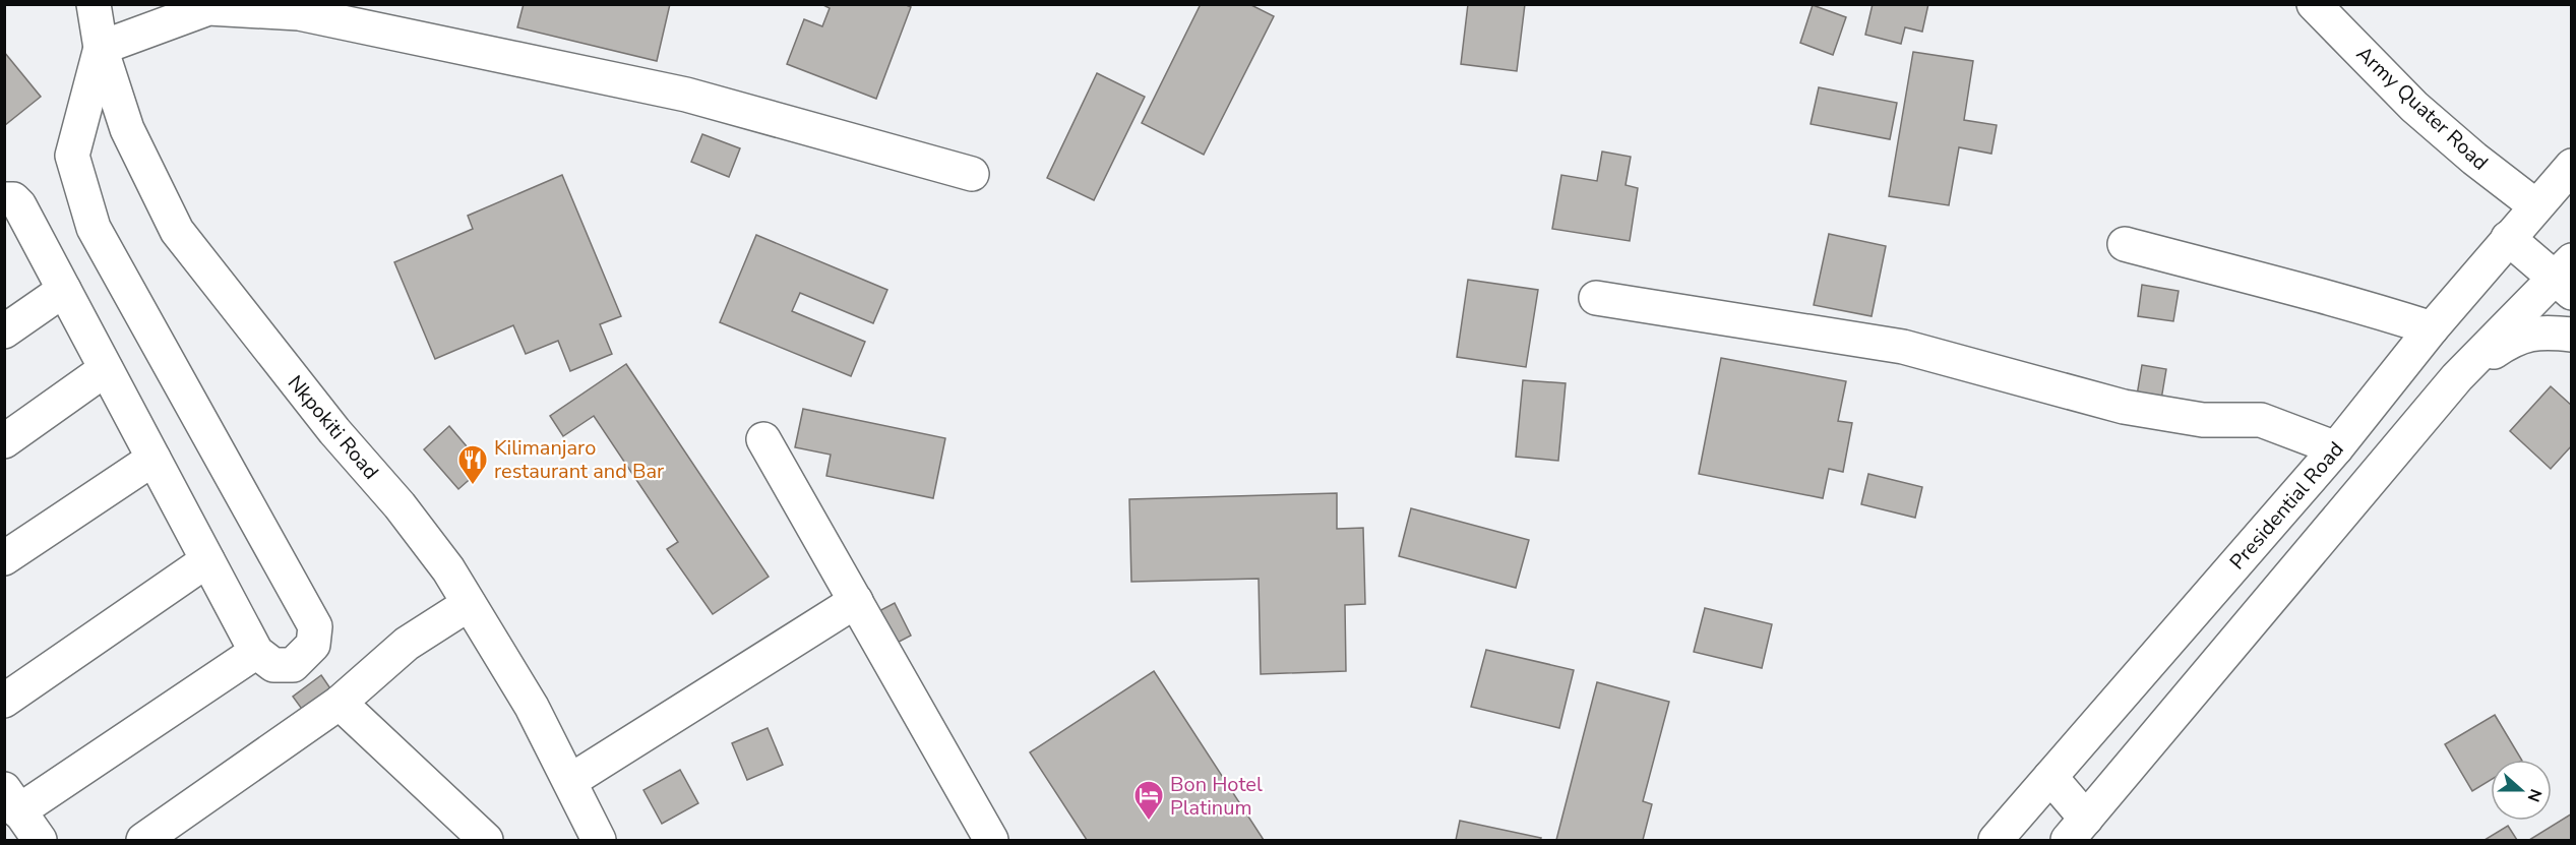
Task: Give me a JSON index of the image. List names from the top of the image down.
{
  "streets": {
    "street": ["Army Quater Road", "Nkpokiti Road", "Presidential Road"]
  },
  "crossings": [
    ["Army Quater Road", "Presidential Road"]
  ],
  "places": {
    "restaurant": ["Kilimanjaro restaurant and Bar"],
    "hotel": ["Bon Hotel Platinum"]
  },
  "north": "right"
}
